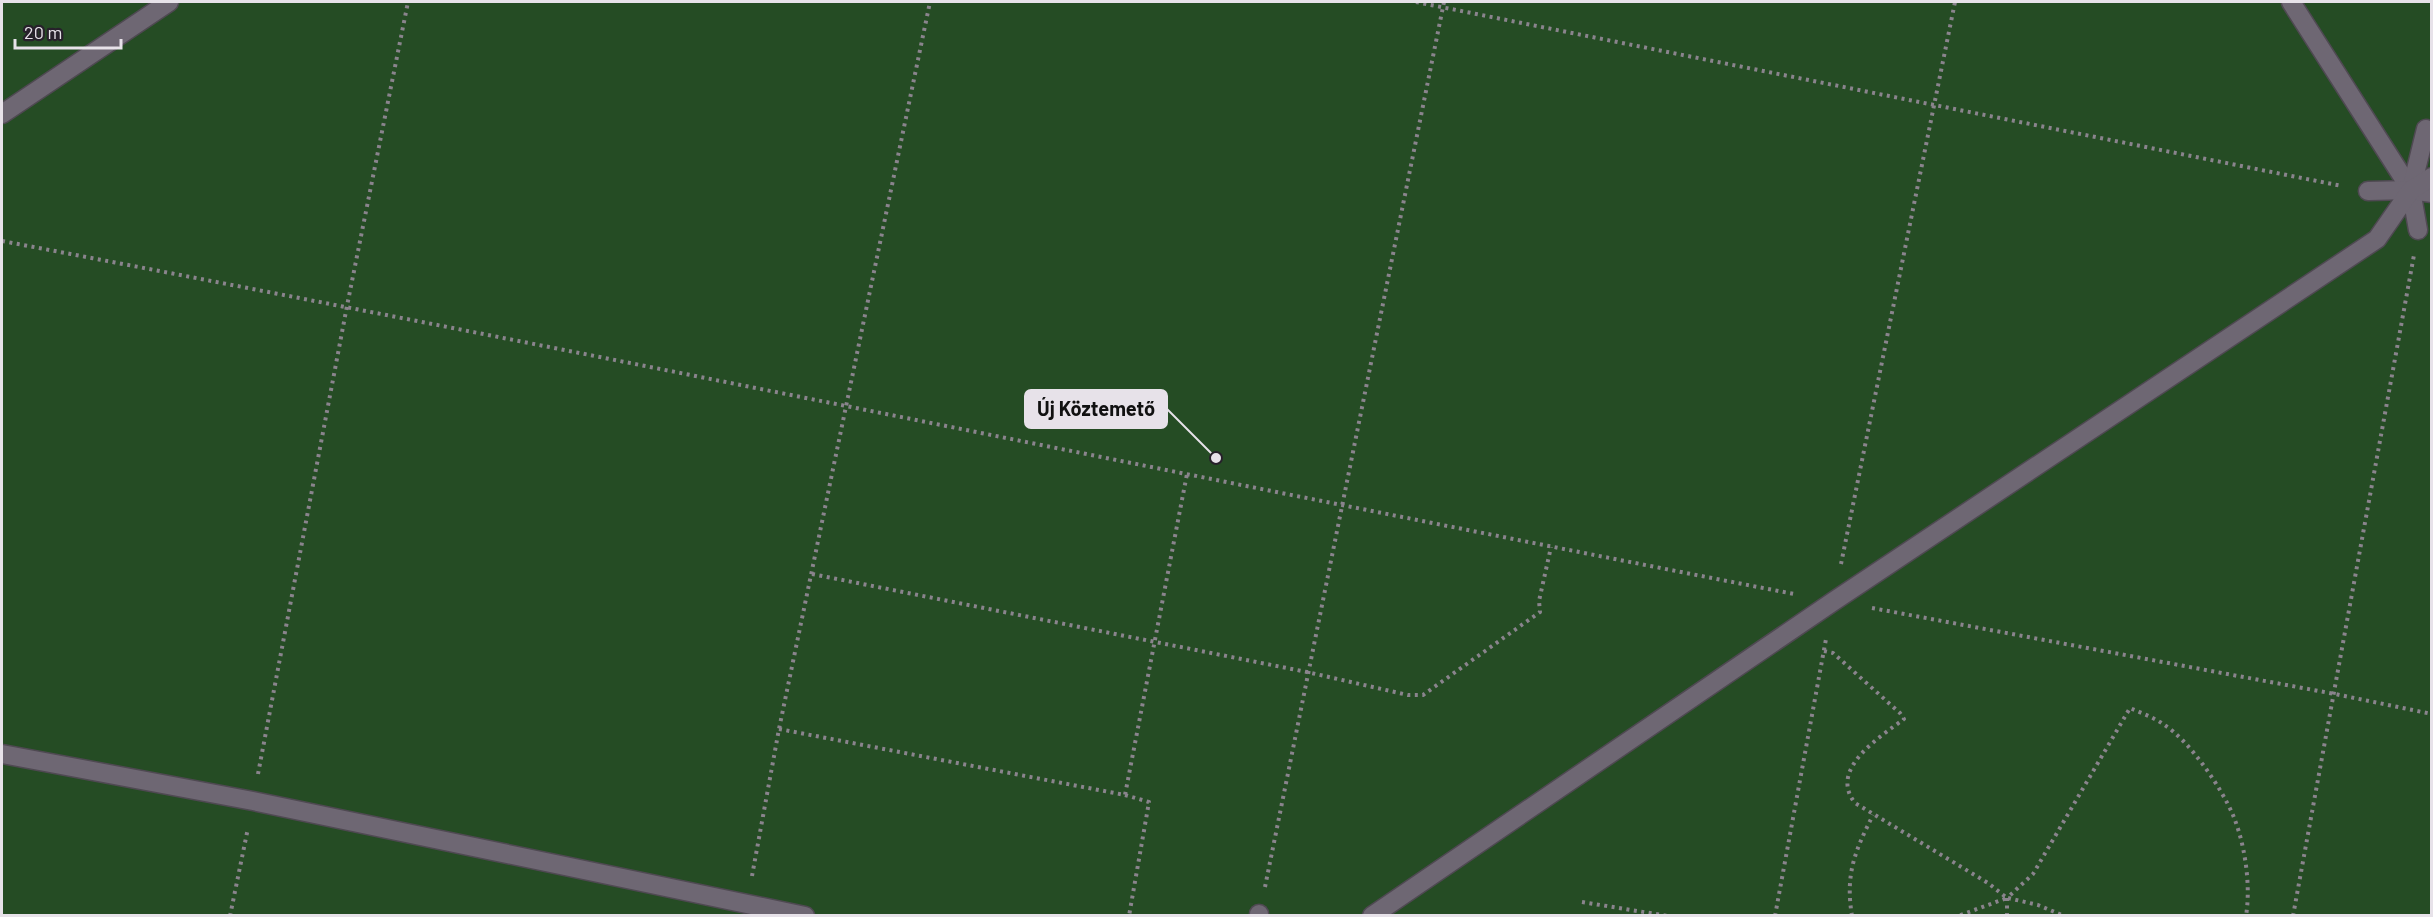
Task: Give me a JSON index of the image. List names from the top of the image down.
{
  "places": ["Új Köztemető"],
  "scale_bar": "20 m"
}
